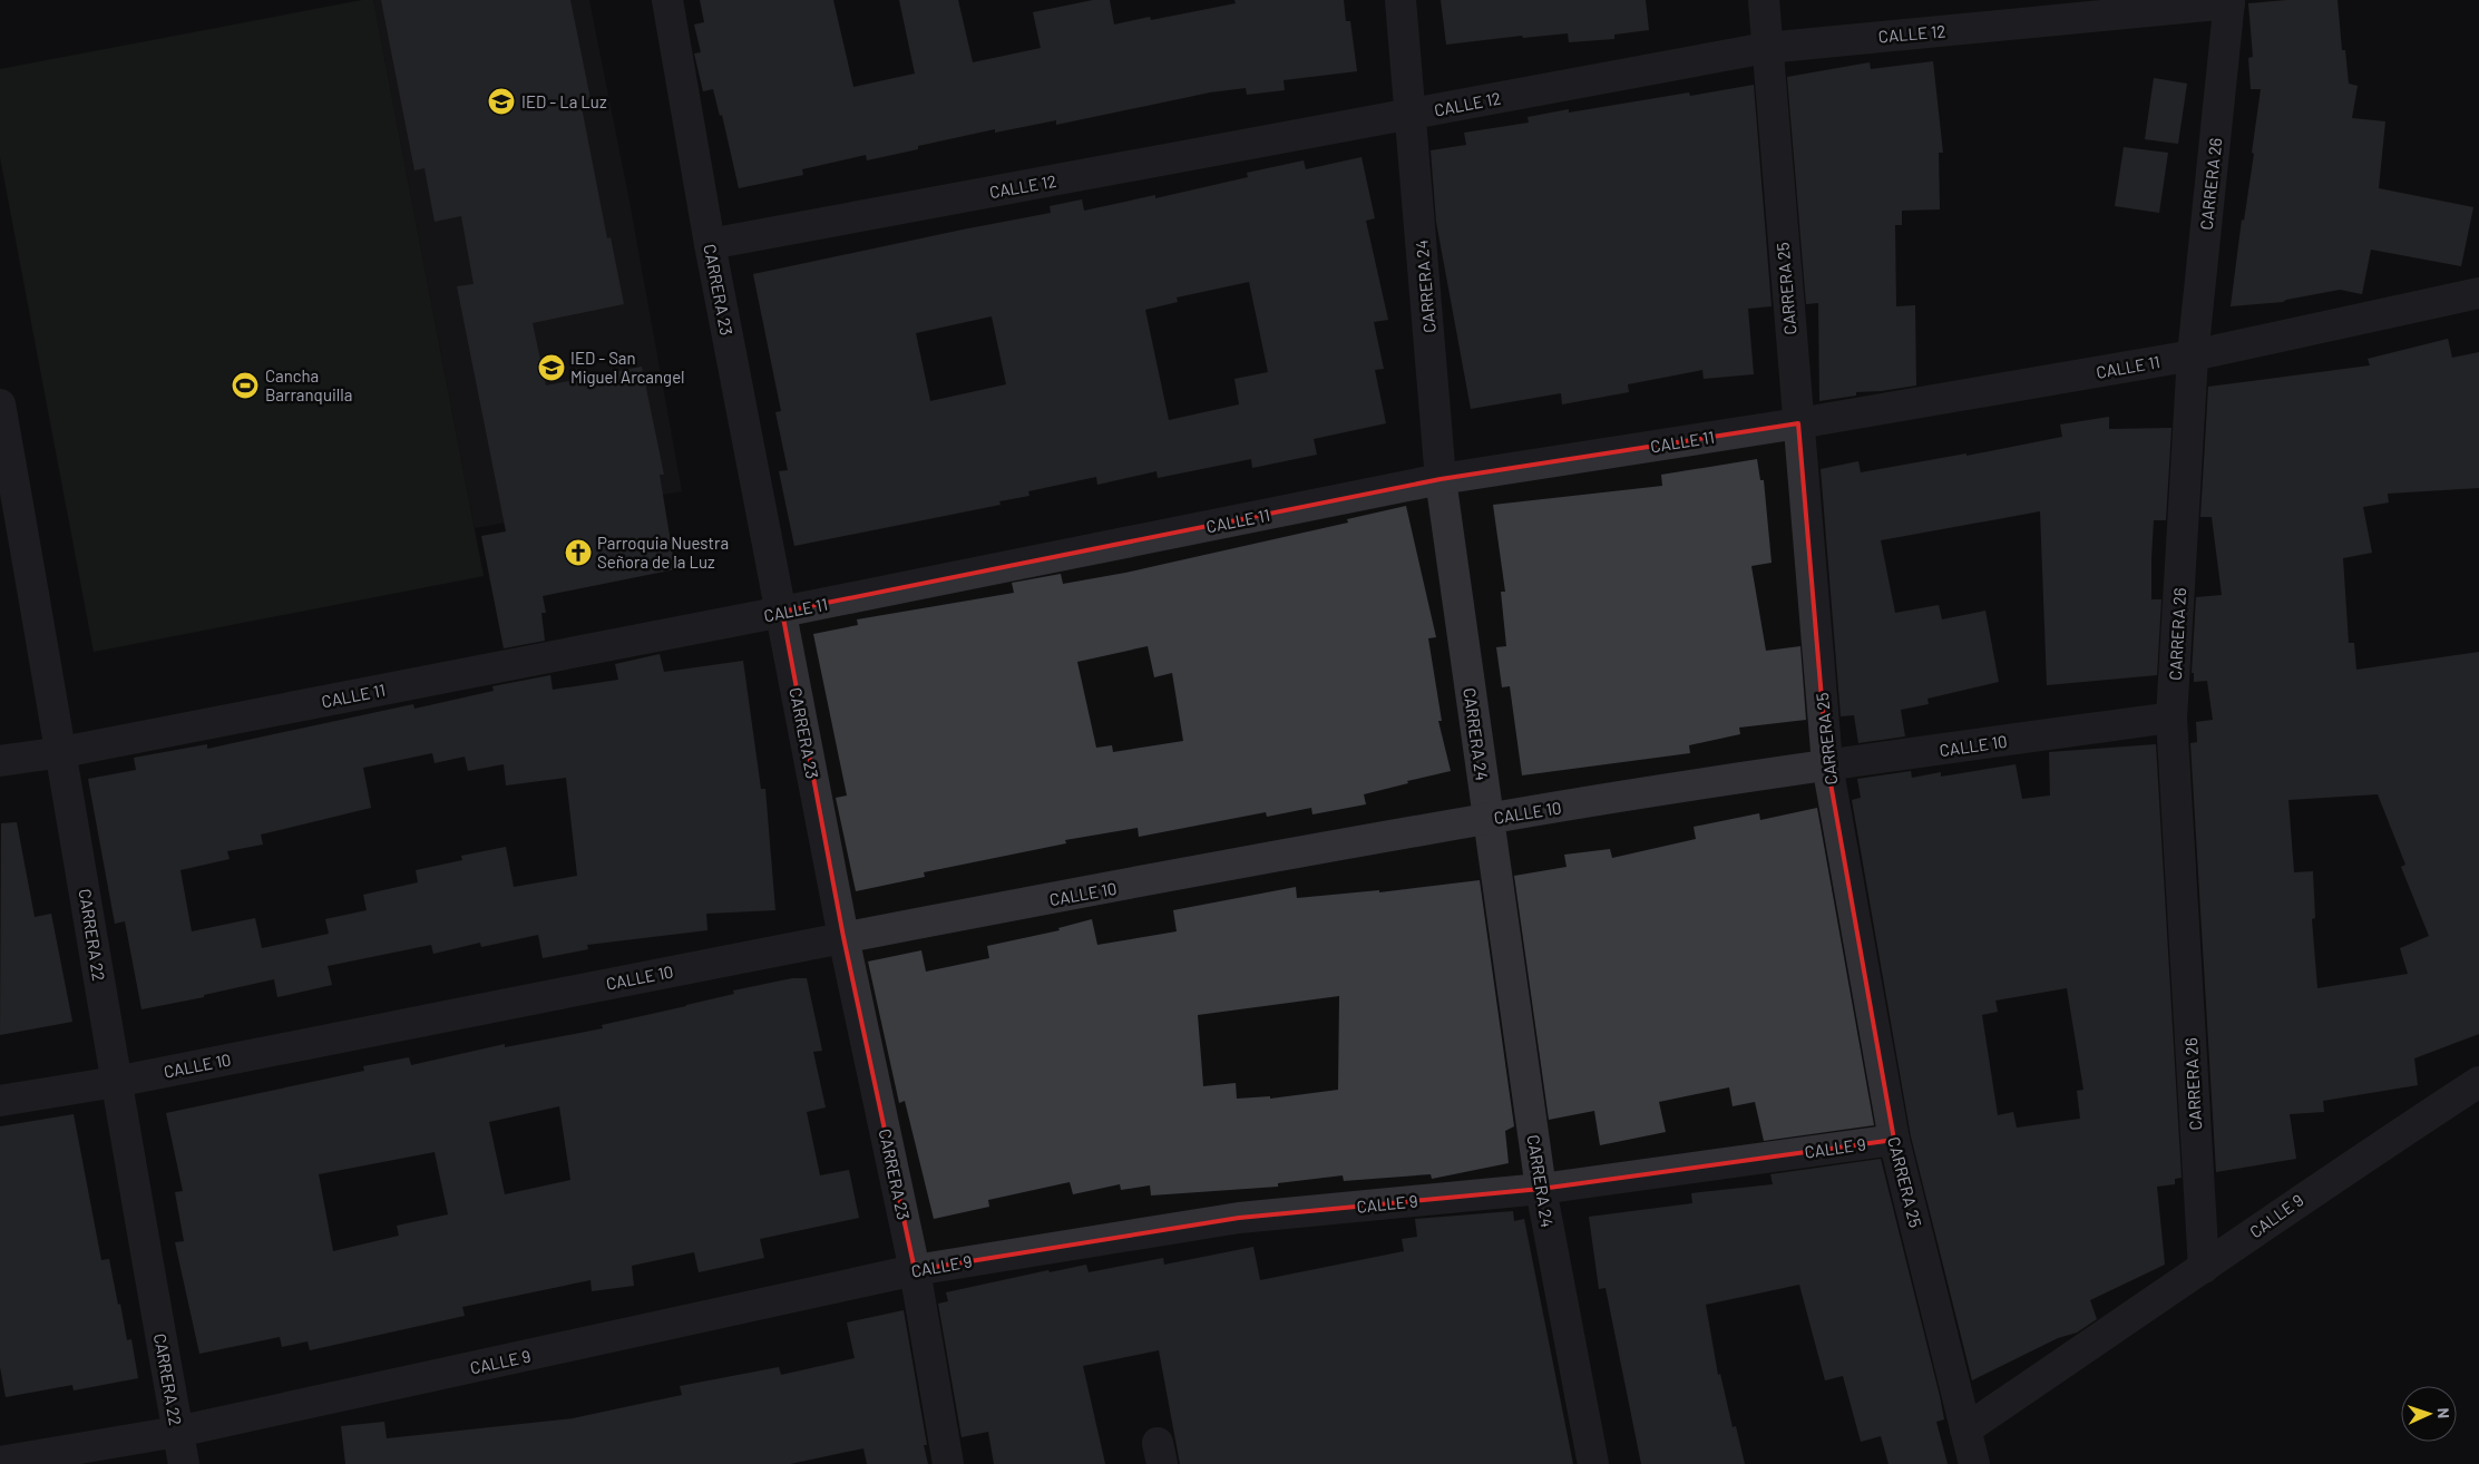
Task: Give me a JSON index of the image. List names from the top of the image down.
{
  "streets": {
    "street": [
      "CALLE 12",
      "CARRERA 26",
      "CARRERA 24",
      "CARRERA 25",
      "CARRERA 23",
      "CALLE 11",
      "CALLE 10",
      "CARRERA 22",
      "CALLE 9"
    ]
  },
  "crossings": [
    ["CALLE 12", "CARRERA 26"],
    ["CALLE 12", "CARRERA 24"],
    ["CALLE 12", "CARRERA 25"],
    ["CALLE 12", "CARRERA 23"],
    ["CARRERA 26", "CALLE 11"],
    ["CARRERA 26", "CALLE 10"],
    ["CARRERA 26", "CALLE 9"],
    ["CARRERA 24", "CALLE 11"],
    ["CARRERA 24", "CALLE 10"],
    ["CARRERA 24", "CALLE 9"],
    ["CARRERA 25", "CALLE 11"],
    ["CARRERA 25", "CALLE 10"],
    ["CARRERA 25", "CALLE 9"],
    ["CARRERA 23", "CALLE 11"],
    ["CARRERA 23", "CALLE 10"],
    ["CARRERA 23", "CALLE 9"],
    ["CALLE 11", "CARRERA 22"],
    ["CALLE 10", "CARRERA 22"],
    ["CARRERA 22", "CALLE 9"]
  ],
  "places": {
    "school or university": ["IED - La Luz", "IED - San Miguel Arcangel"],
    "sports": ["Cancha Barranquilla"],
    "church": ["Parroquia Nuestra Señora de la Luz"]
  },
  "north": "right"
}
